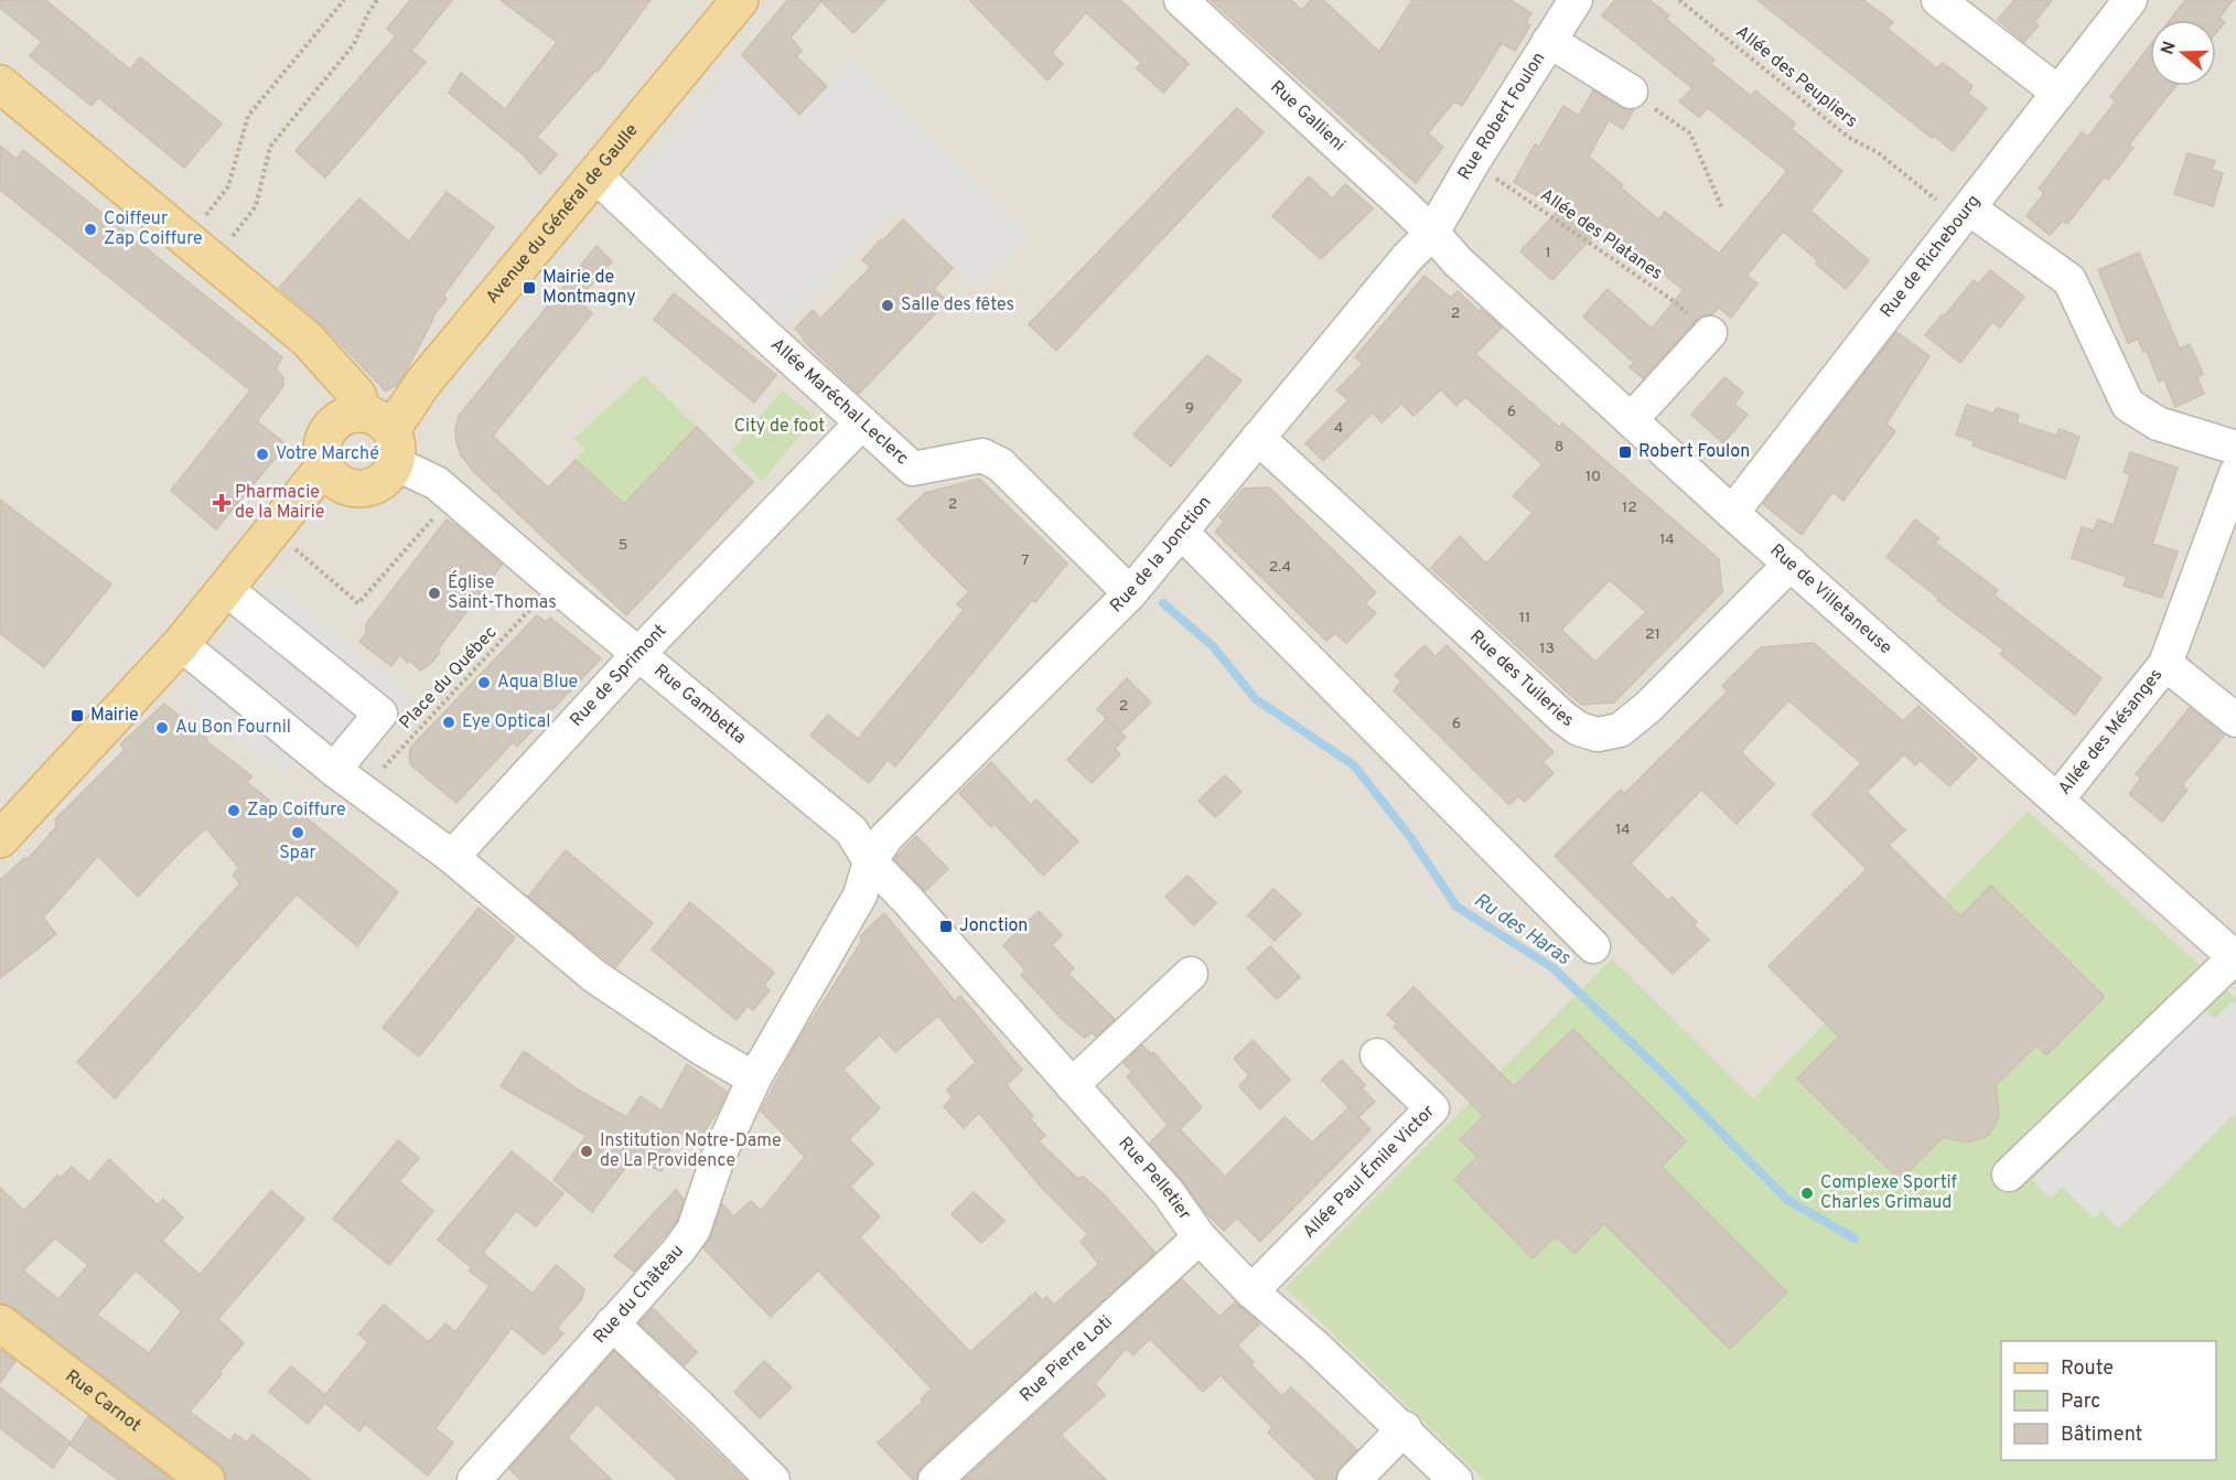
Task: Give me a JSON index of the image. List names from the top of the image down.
{
  "streets": {
    "main road": ["Avenue du Général de Gaulle", "Rue Carnot"],
    "street": [
      "Rue Gallieni",
      "Rue Robert Foulon",
      "Rue de Richebourg",
      "Allée Maréchal Leclerc",
      "Rue de la Jonction",
      "Rue de Villetaneuse",
      "Rue de Sprimont",
      "Rue des Tuileries",
      "Rue Gambetta",
      "Allée des Mésanges",
      "Allée Paul Émile Victor",
      "Rue Pelletier",
      "Rue du Château",
      "Rue Pierre Loti"
    ],
    "path": ["Allée des Peupliers", "Allée des Platanes", "Place du Québec"]
  },
  "crossings": [
    ["Allée des Peupliers", "Rue de Richebourg"],
    ["Rue Gallieni", "Rue Robert Foulon"],
    ["Rue Gallieni", "Rue de la Jonction"],
    ["Rue Gallieni", "Rue de Villetaneuse"],
    ["Rue Robert Foulon", "Allée des Platanes"],
    ["Rue Robert Foulon", "Rue de la Jonction"],
    ["Rue Robert Foulon", "Rue de Villetaneuse"],
    ["Avenue du Général de Gaulle", "Allée Maréchal Leclerc"],
    ["Avenue du Général de Gaulle", "Rue Gambetta"],
    ["Rue de Richebourg", "Rue de Villetaneuse"],
    ["Allée Maréchal Leclerc", "Rue de la Jonction"],
    ["Allée Maréchal Leclerc", "Rue de Sprimont"],
    ["Rue de la Jonction", "Rue de Villetaneuse"],
    ["Rue de la Jonction", "Rue des Tuileries"],
    ["Rue de la Jonction", "Rue Gambetta"],
    ["Rue de la Jonction", "Rue Pelletier"],
    ["Rue de la Jonction", "Rue du Château"],
    ["Rue de Villetaneuse", "Rue des Tuileries"],
    ["Rue de Villetaneuse", "Allée des Mésanges"],
    ["Rue de Sprimont", "Rue Gambetta"],
    ["Place du Québec", "Rue Gambetta"],
    ["Rue Gambetta", "Rue Pelletier"],
    ["Rue Gambetta", "Rue du Château"],
    ["Allée Paul Émile Victor", "Rue Pelletier"],
    ["Rue Pelletier", "Rue du Château"],
    ["Rue Pelletier", "Rue Pierre Loti"]
  ],
  "water": ["Ru des Haras"],
  "parks": ["City de foot"],
  "places": {
    "other": [
      "Coiffeur Zap Coiffure",
      "Salle des fêtes",
      "Votre Marché",
      "Église Saint-Thomas",
      "Aqua Blue",
      "Eye Optical",
      "Au Bon Fournil",
      "Zap Coiffure",
      "Spar",
      "Institution Notre-Dame de La Providence",
      "Complexe Sportif Charles Grimaud"
    ],
    "transit": [
      "Mairie de Montmagny",
      "Robert Foulon",
      "Mairie",
      "Jonction"
    ],
    "health": ["Pharmacie de la Mairie"]
  },
  "house_numbers": [
    "1",
    "2",
    "9",
    "6",
    "4",
    "8",
    "10",
    "2",
    "12",
    "14",
    "5",
    "7",
    "2.4",
    "11",
    "21",
    "13",
    "2",
    "6",
    "14"
  ],
  "legend": ["Route", "Parc", "Bâtiment"],
  "north": "left"
}
